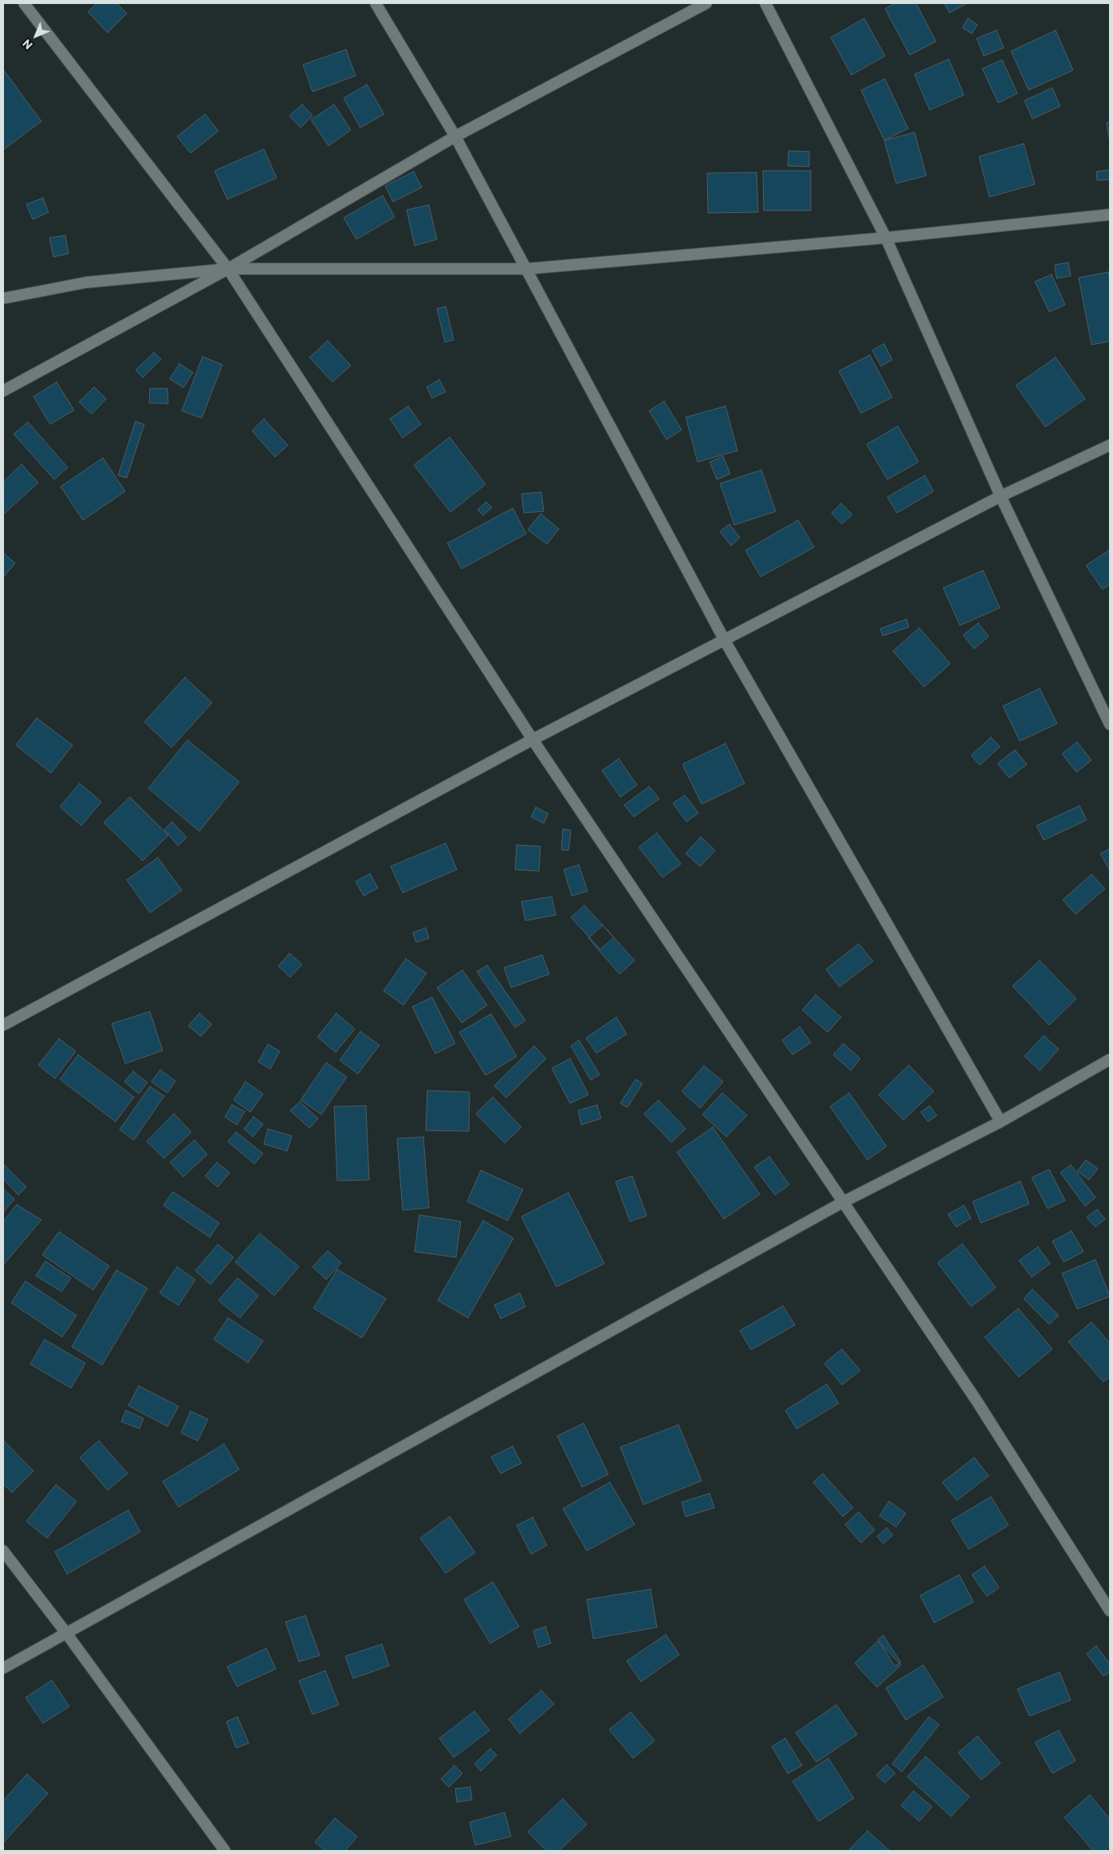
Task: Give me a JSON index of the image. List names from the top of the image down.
{
  "north": "bottom left"
}
